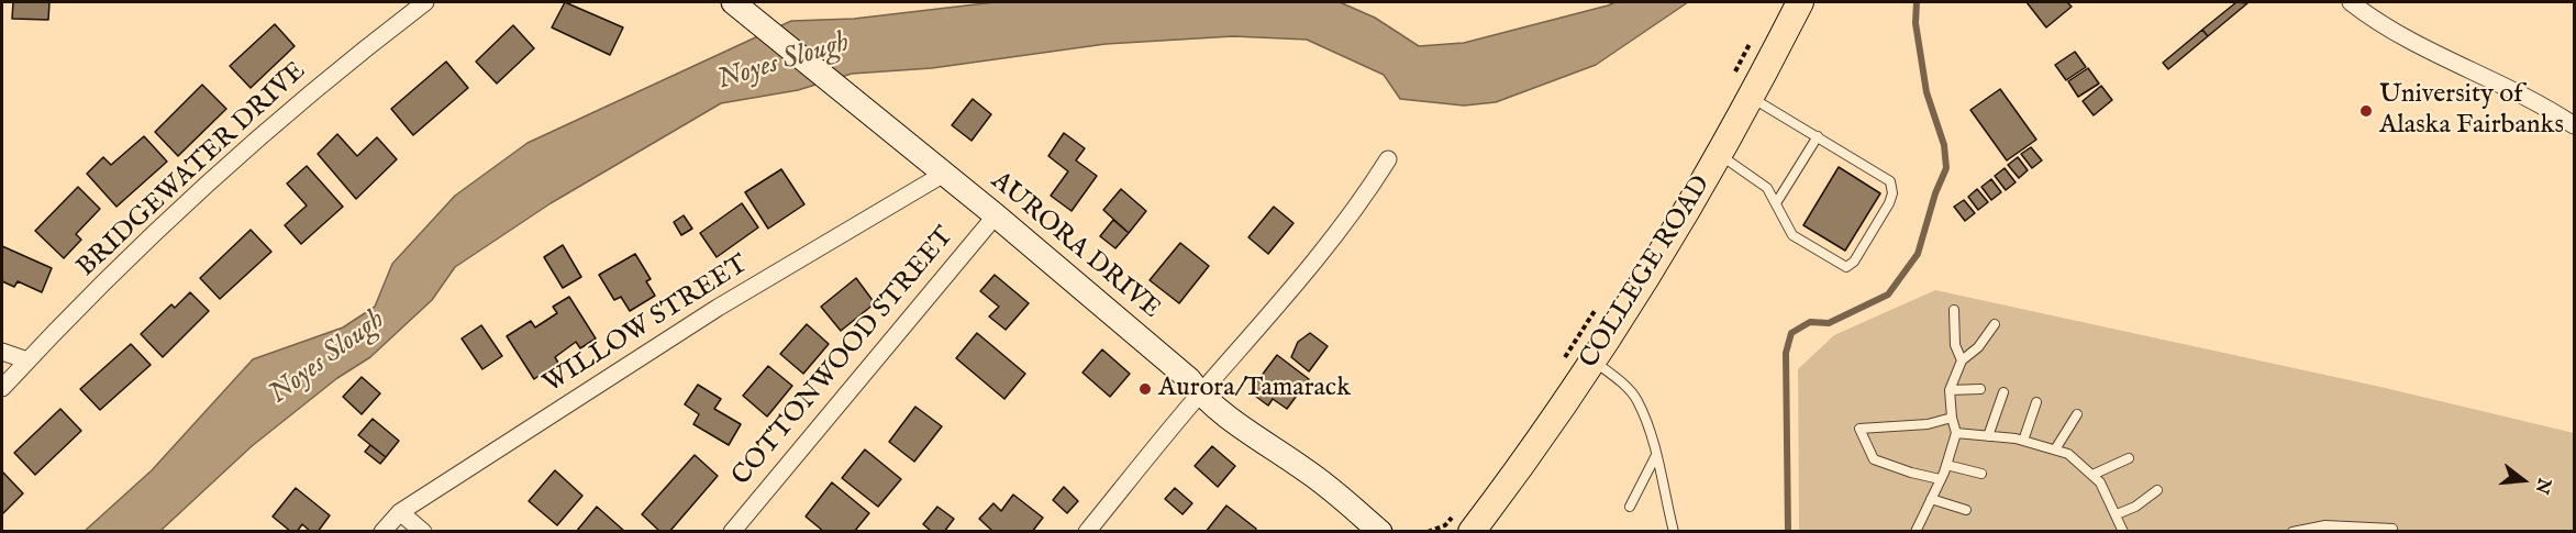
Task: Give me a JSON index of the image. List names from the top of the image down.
{
  "streets": {
    "main road": ["COLLEGE ROAD"],
    "street": [
      "BRIDGEWATER DRIVE",
      "AURORA DRIVE",
      "WILLOW STREET",
      "COTTONWOOD STREET"
    ]
  },
  "crossings": [
    ["AURORA DRIVE", "WILLOW STREET"],
    ["AURORA DRIVE", "COTTONWOOD STREET"]
  ],
  "water": ["Noyes Slough"],
  "places": ["University of Alaska Fairbanks", "Aurora/Tamarack"],
  "north": "right"
}
